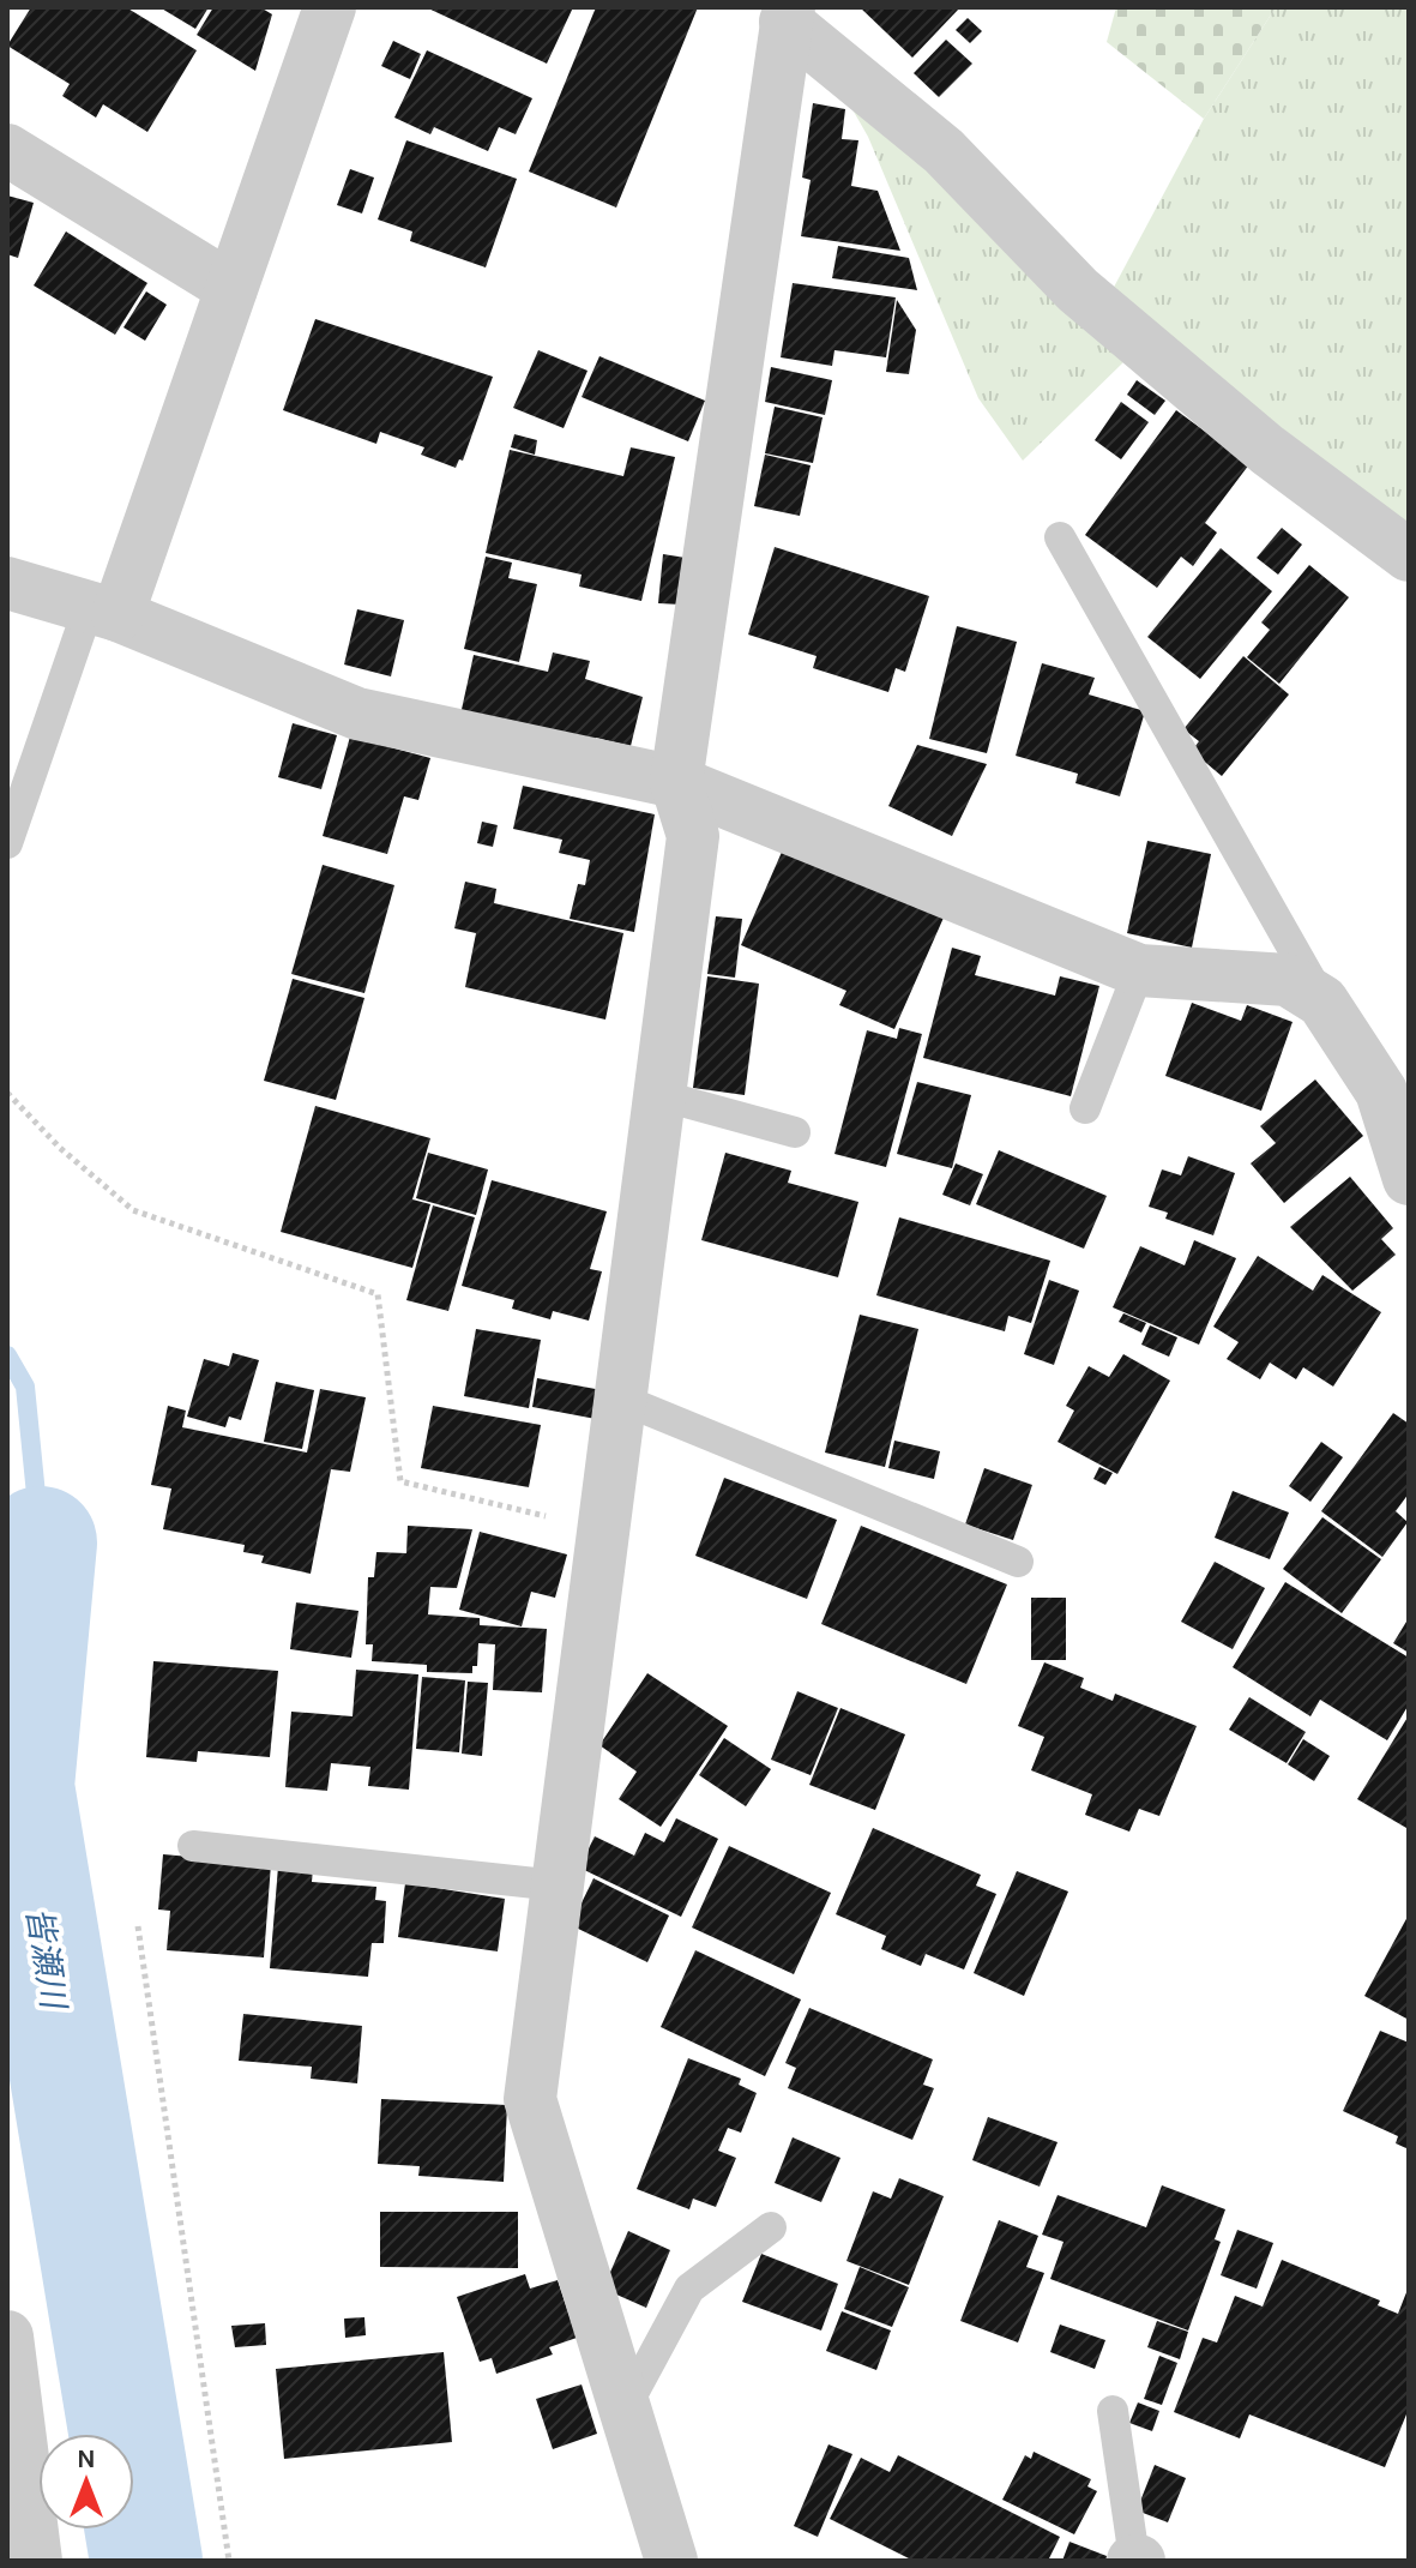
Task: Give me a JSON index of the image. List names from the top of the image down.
{
  "water": ["皆瀬川"],
  "north": "top"
}
